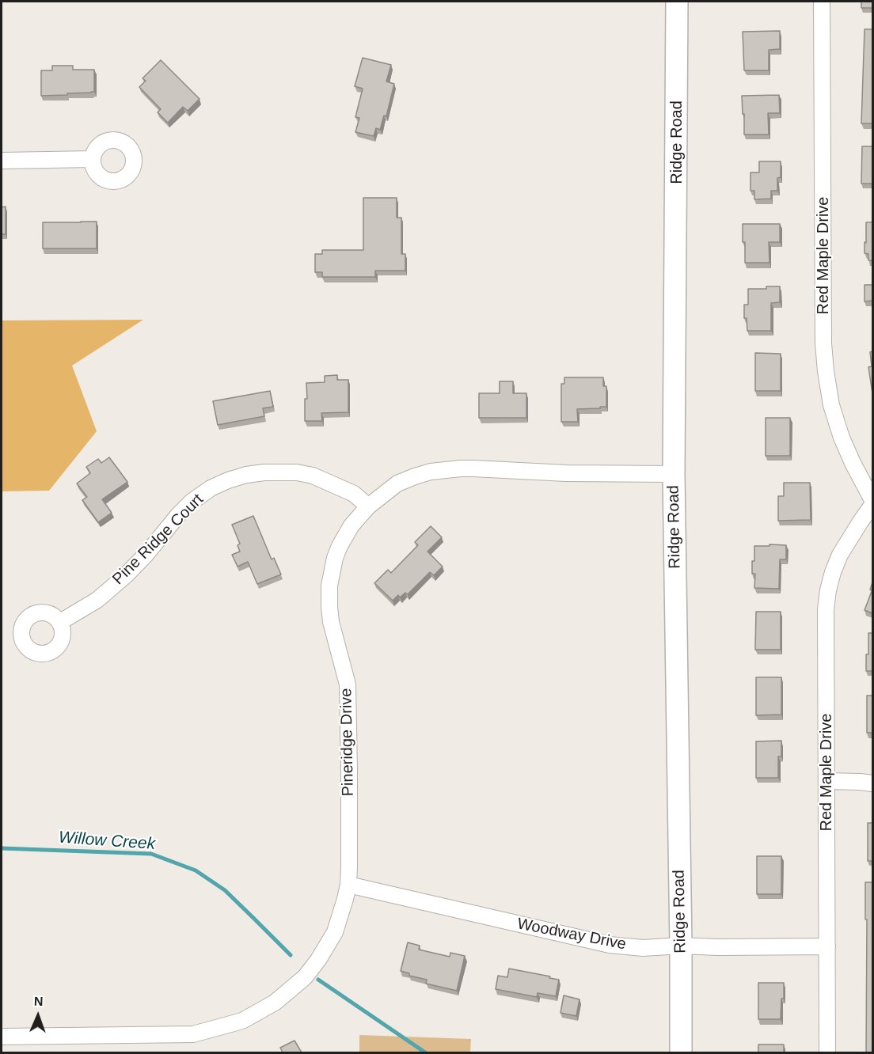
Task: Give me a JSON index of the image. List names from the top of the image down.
{
  "streets": {
    "street": [
      "Ridge Road",
      "Red Maple Drive",
      "Pine Ridge Court",
      "Pineridge Drive",
      "Woodway Drive"
    ]
  },
  "crossings": [
    ["Ridge Road", "Pineridge Drive"],
    ["Ridge Road", "Woodway Drive"],
    ["Red Maple Drive", "Woodway Drive"],
    ["Pine Ridge Court", "Pineridge Drive"],
    ["Pineridge Drive", "Woodway Drive"]
  ],
  "water": ["Willow Creek"],
  "north": "top"
}
